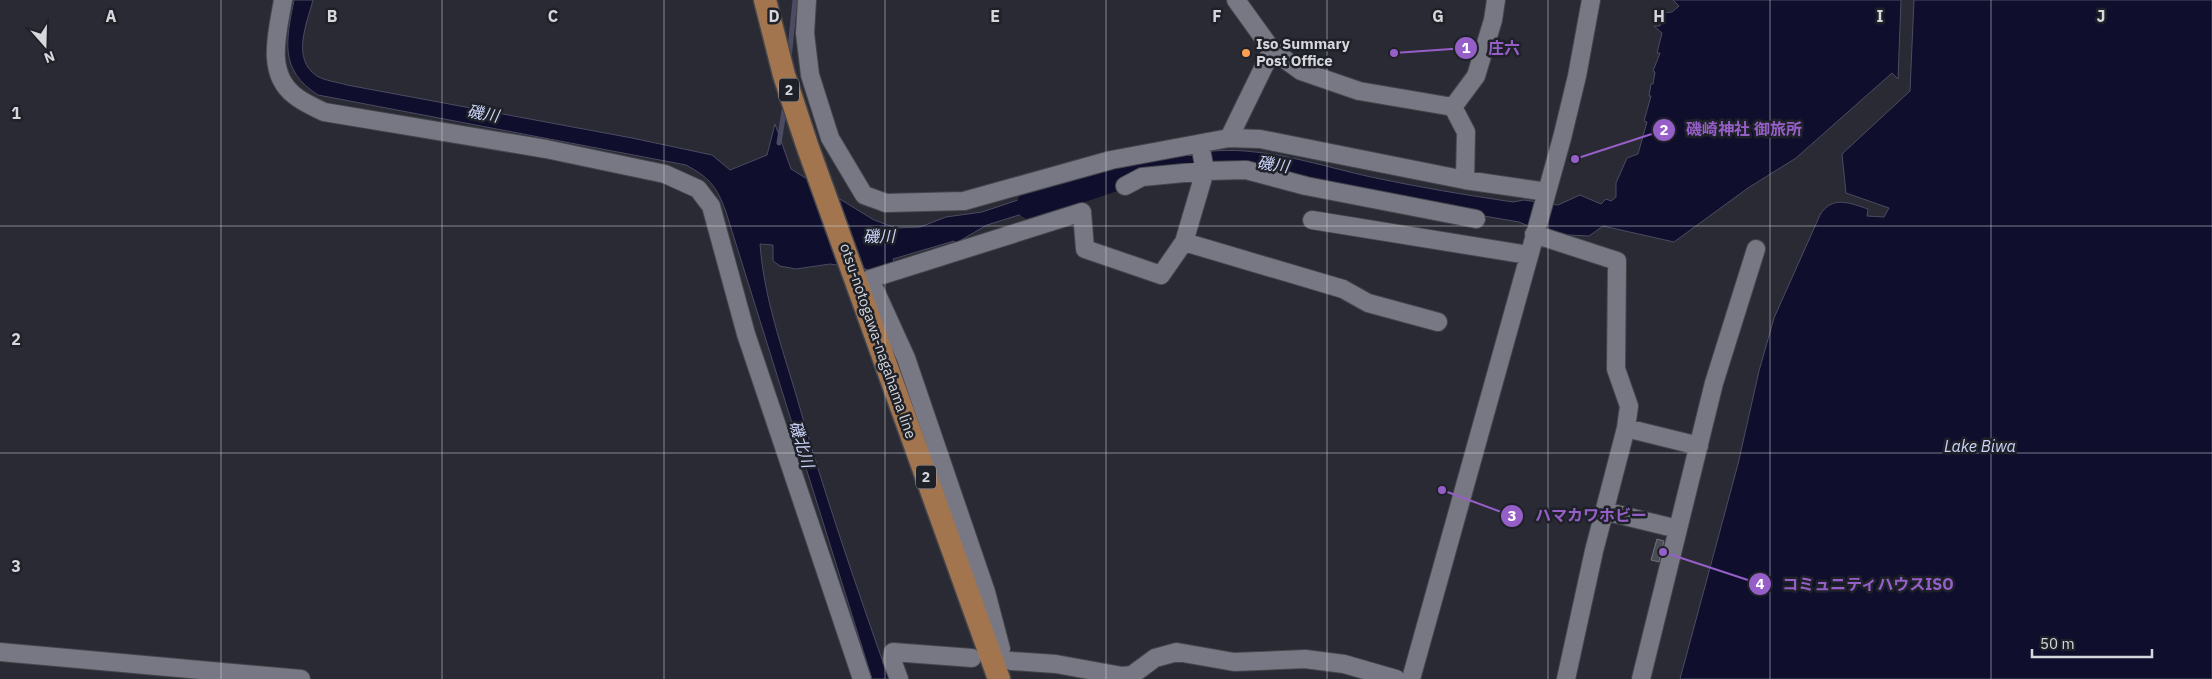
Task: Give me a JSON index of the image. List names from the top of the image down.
{
  "streets": {
    "main road": ["2", "otsu-notogawa-nagahama line"]
  },
  "water": ["磯川", "磯北川", "Lake Biwa"],
  "places": [
    "Iso Summary Post Office",
    "庄六",
    "磯崎神社 御旅所",
    "ハマカワホビー",
    "コミュニティハウスISO"
  ],
  "scale_bar": "50 m",
  "north": "bottom",
  "grid": {
    "columns": [
      "A",
      "B",
      "C",
      "D",
      "E",
      "F",
      "G",
      "H",
      "I",
      "J"
    ],
    "rows": ["1", "2", "3"]
  }
}
